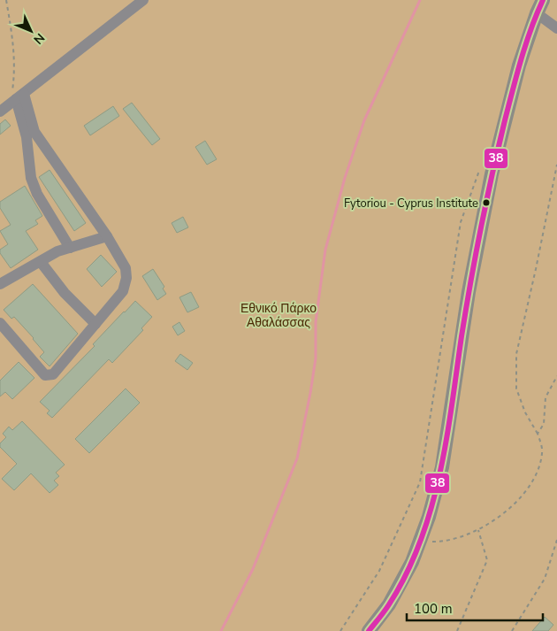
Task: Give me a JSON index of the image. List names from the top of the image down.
{
  "parks": ["Εθνικό Πάρκο Αθαλάσσας"],
  "places": ["Fytoriou - Cyprus Institute"],
  "lines": ["transit line 38"],
  "scale_bar": "100 m",
  "north": "bottom right"
}
